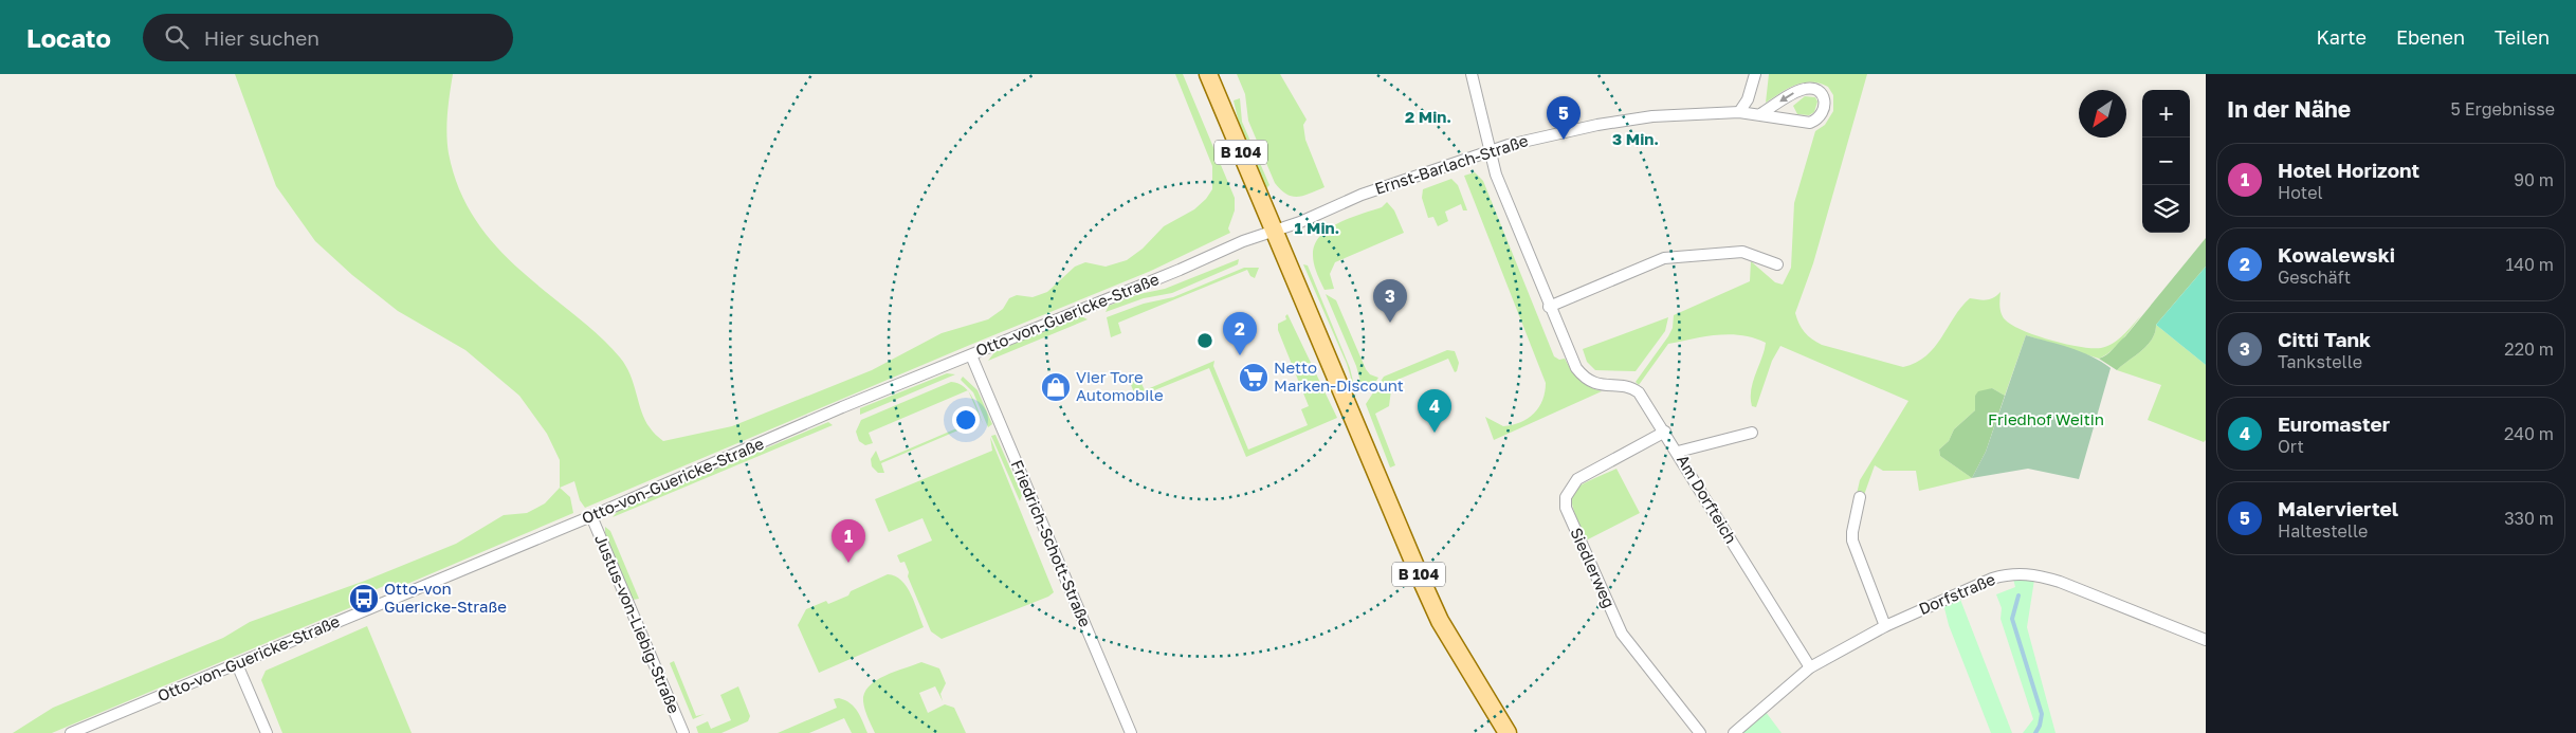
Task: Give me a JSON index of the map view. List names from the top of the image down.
{
  "streets": {
    "main road": ["B 104"],
    "street": [
      "Ernst-Barlach-Straße",
      "Otto-von-Guericke-Straße",
      "Am Dorfteich",
      "Friedrich-Schott-Straße",
      "Siedlerweg",
      "Dorfstraße",
      "Justus-von-Liebig-Straße"
    ]
  },
  "crossings": [
    ["B 104", "Ernst-Barlach-Straße"],
    ["B 104", "Otto-von-Guericke-Straße"],
    ["Ernst-Barlach-Straße", "Otto-von-Guericke-Straße"],
    ["Otto-von-Guericke-Straße", "Friedrich-Schott-Straße"],
    ["Otto-von-Guericke-Straße", "Justus-von-Liebig-Straße"],
    ["Am Dorfteich", "Siedlerweg"],
    ["Am Dorfteich", "Dorfstraße"]
  ],
  "parks": ["Friedhof Weitin"],
  "places": {
    "supermarket": ["Netto Marken-Discount"],
    "shop": ["Vier Tore Automobile"],
    "bus stop": ["Otto-von Guericke-Straße"]
  },
  "north": "bottom left",
  "page": {
    "header": "Locato",
    "search": "Hier suchen",
    "nav": ["Karte", "Ebenen", "Teilen"],
    "heading": ["In der Nähe", "5 Ergebnisse"],
    "map_buttons": ["+", "−"],
    "pins": [
      "5",
      "3",
      "2",
      "4",
      "1"
    ],
    "list": [
      {
        "mark": "1",
        "name": "Hotel Horizont",
        "note": "Hotel",
        "value": "90 m"
      },
      {
        "mark": "2",
        "name": "Kowalewski",
        "note": "Geschäft",
        "value": "140 m"
      },
      {
        "mark": "3",
        "name": "Citti Tank",
        "note": "Tankstelle",
        "value": "220 m"
      },
      {
        "mark": "4",
        "name": "Euromaster",
        "note": "Ort",
        "value": "240 m"
      },
      {
        "mark": "5",
        "name": "Malerviertel",
        "note": "Haltestelle",
        "value": "330 m"
      }
    ]
  },
  "rings": ["2 Min.", "3 Min.", "1 Min."]
}
